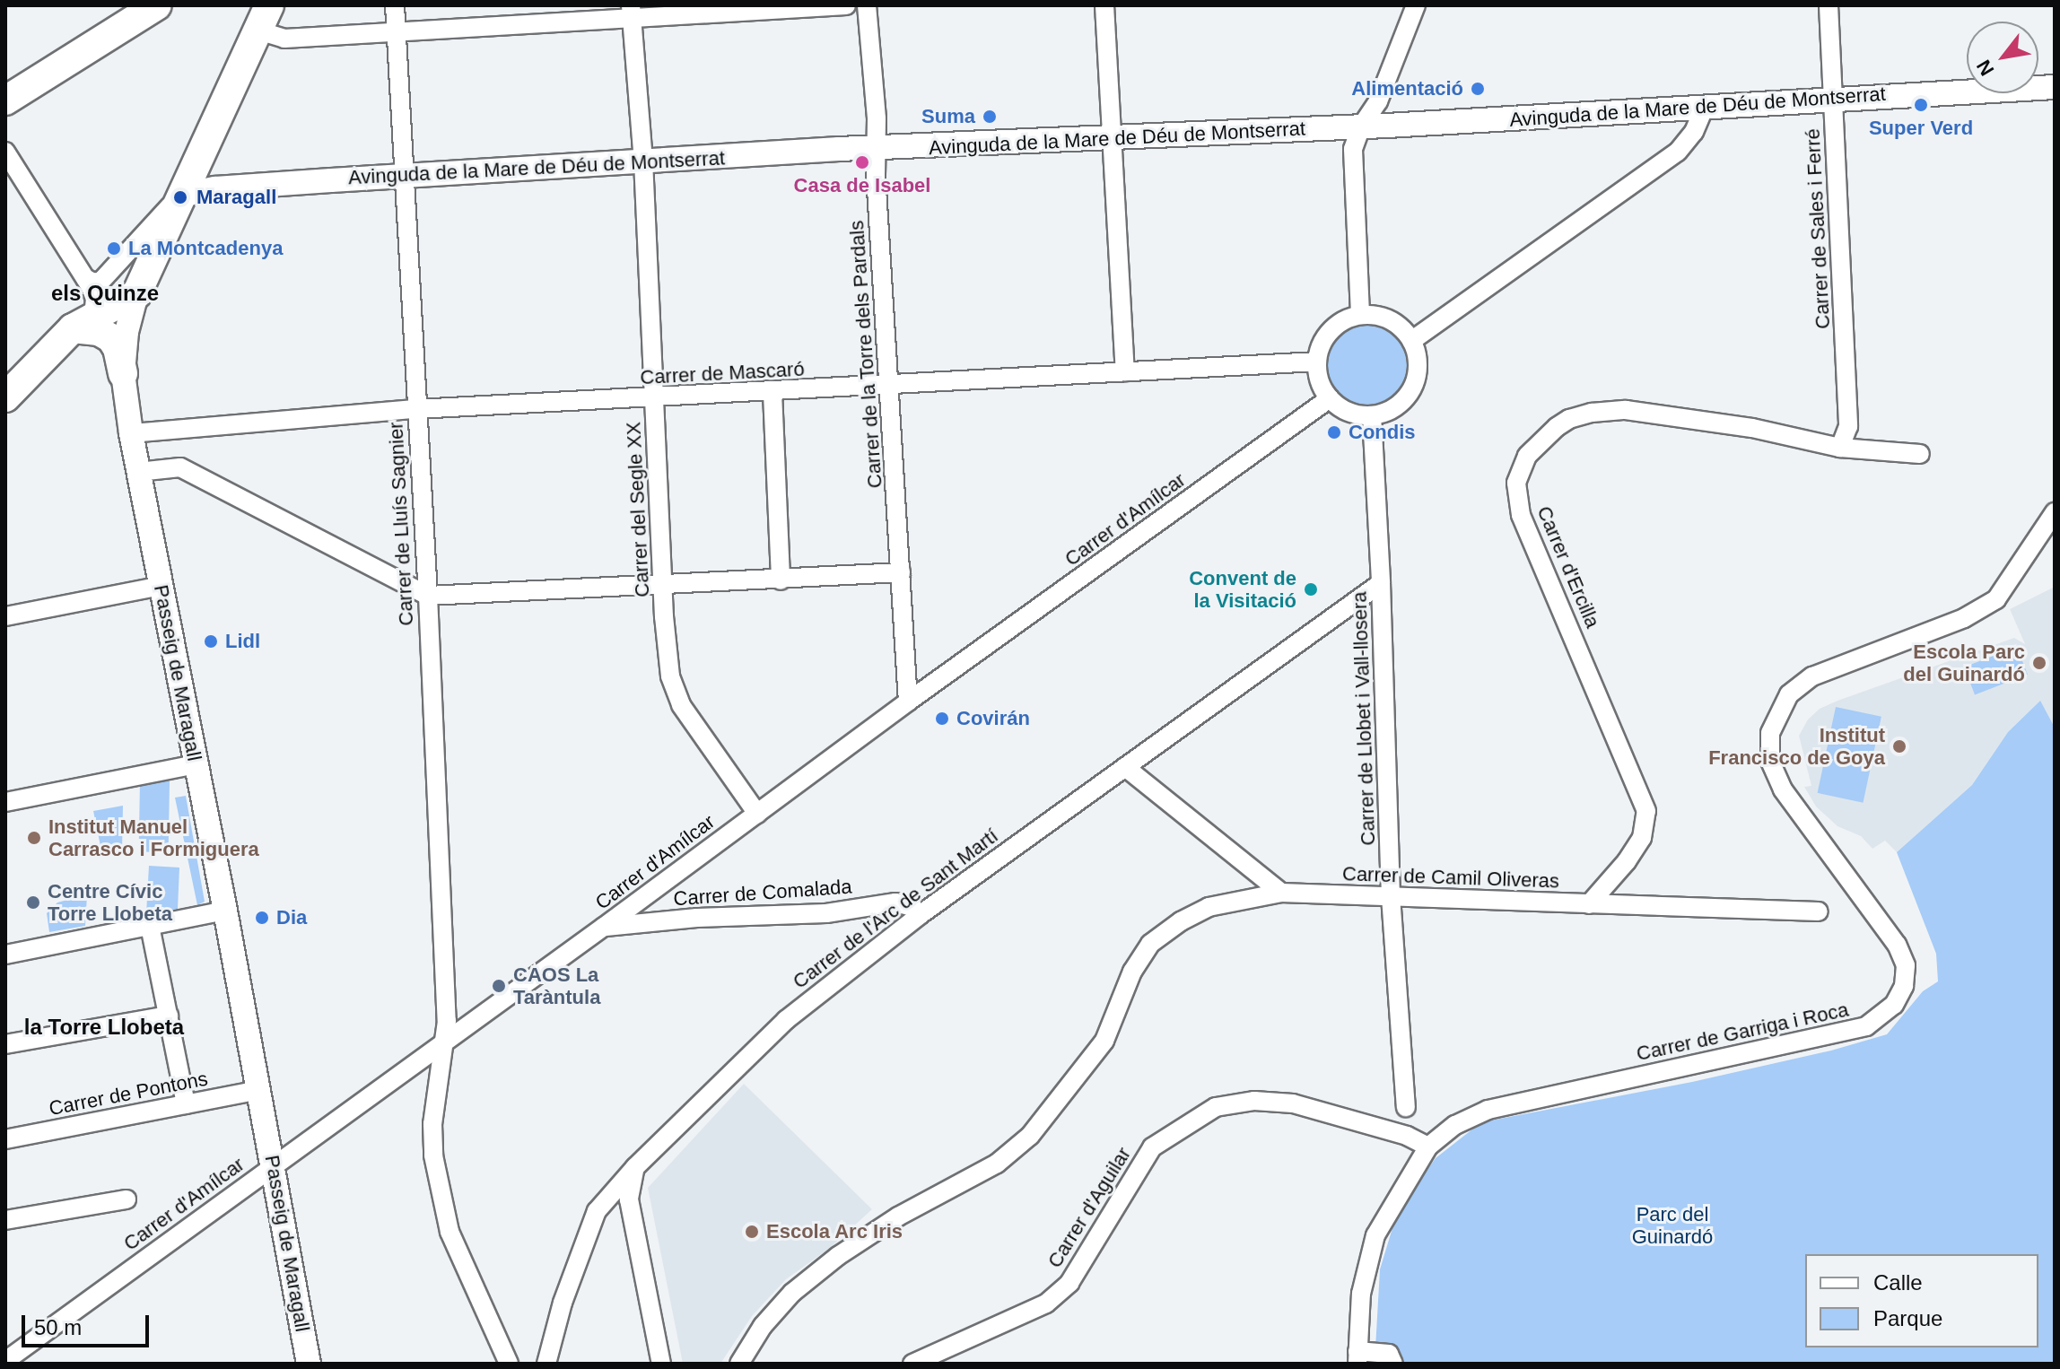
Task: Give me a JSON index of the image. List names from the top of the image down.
{
  "streets": {
    "main road": ["Passeig de Maragall"],
    "street": [
      "Avinguda de la Mare de Déu de Montserrat",
      "Carrer de Sales i Ferré",
      "Carrer de la Torre dels Pardals",
      "Carrer de Mascaró",
      "Carrer del Segle XX",
      "Carrer d'Amílcar",
      "Carrer de Lluís Sagnier",
      "Carrer d'Ercilla",
      "Carrer de Llobet i Vall-llosera",
      "Carrer de Camil Oliveras",
      "Carrer de Comalada",
      "Carrer de l'Arc de Sant Martí",
      "Carrer de Garriga i Roca",
      "Carrer de Pontons",
      "Carrer d'Aguilar"
    ]
  },
  "crossings": [
    ["Avinguda de la Mare de Déu de Montserrat", "Carrer de Sales i Ferré"],
    ["Avinguda de la Mare de Déu de Montserrat", "Carrer de la Torre dels Pardals"],
    ["Avinguda de la Mare de Déu de Montserrat", "Carrer del Segle XX"],
    ["Avinguda de la Mare de Déu de Montserrat", "Carrer de Lluís Sagnier"],
    ["Avinguda de la Mare de Déu de Montserrat", "Passeig de Maragall"],
    ["Carrer de Sales i Ferré", "Carrer d'Ercilla"],
    ["Carrer de la Torre dels Pardals", "Carrer de Mascaró"],
    ["Carrer de la Torre dels Pardals", "Carrer d'Amílcar"],
    ["Carrer de Mascaró", "Carrer del Segle XX"],
    ["Carrer de Mascaró", "Carrer d'Amílcar"],
    ["Carrer de Mascaró", "Carrer de Lluís Sagnier"],
    ["Carrer de Mascaró", "Passeig de Maragall"],
    ["Carrer de Mascaró", "Carrer de Llobet i Vall-llosera"],
    ["Carrer del Segle XX", "Carrer d'Amílcar"],
    ["Carrer d'Amílcar", "Carrer de Lluís Sagnier"],
    ["Carrer d'Amílcar", "Passeig de Maragall"],
    ["Carrer d'Amílcar", "Carrer de Llobet i Vall-llosera"],
    ["Carrer d'Amílcar", "Carrer de Comalada"],
    ["Carrer d'Ercilla", "Carrer de Camil Oliveras"],
    ["Passeig de Maragall", "Carrer de Pontons"],
    ["Carrer de Llobet i Vall-llosera", "Carrer de Camil Oliveras"],
    ["Carrer de Llobet i Vall-llosera", "Carrer de l'Arc de Sant Martí"],
    ["Carrer de Comalada", "Carrer de l'Arc de Sant Martí"],
    ["Carrer de Garriga i Roca", "Carrer d'Aguilar"]
  ],
  "districts": ["els Quinze", "la Torre Llobeta"],
  "parks": ["Parc del Guinardó"],
  "places": [
    "Alimentació",
    "Super Verd",
    "Suma",
    "Casa de Isabel",
    "Maragall",
    "La Montcadenya",
    "Condis",
    "Convent de la Visitació",
    "Lidl",
    "Escola Parc del Guinardó",
    "Covirán",
    "Institut Francisco de Goya",
    "Institut Manuel Carrasco i Formiguera",
    "Centre Cívic Torre Llobeta",
    "Dia",
    "CAOS La Taràntula",
    "Escola Arc Iris"
  ],
  "legend": ["Calle", "Parque"],
  "scale_bar": "50 m",
  "north": "bottom left"
}
